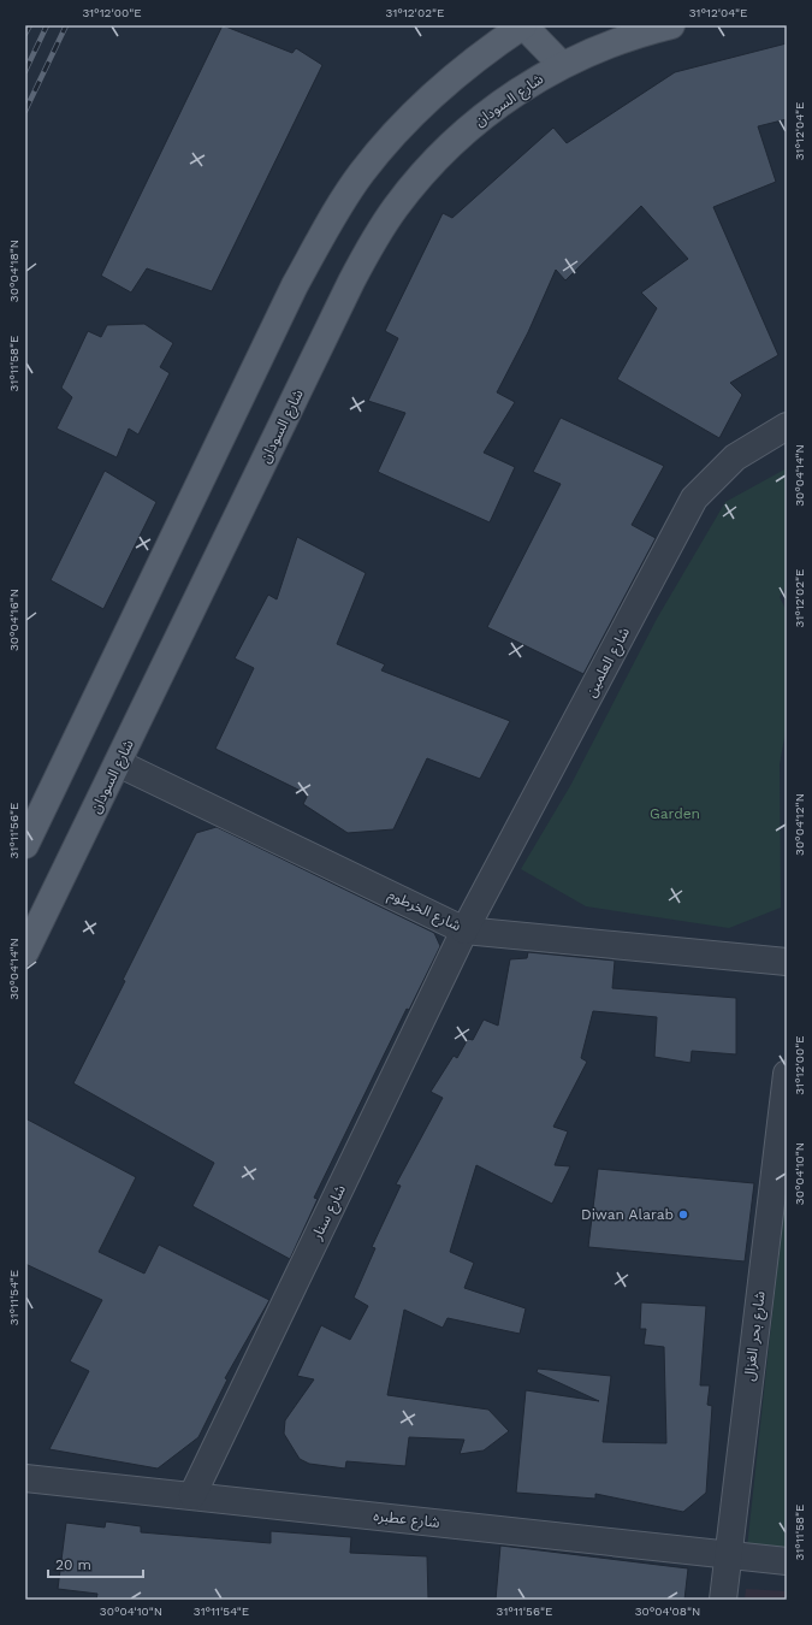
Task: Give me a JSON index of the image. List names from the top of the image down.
{
  "streets": {
    "main road": ["شارع السودان"],
    "street": [
      "شارع العلمين",
      "شارع الخرطوم",
      "شارع سنار",
      "شارع بحر الغزال",
      "شارع عطبره"
    ]
  },
  "crossings": [
    ["شارع السودان", "شارع الخرطوم"],
    ["شارع العلمين", "شارع الخرطوم"],
    ["شارع العلمين", "شارع سنار"],
    ["شارع الخرطوم", "شارع سنار"],
    ["شارع سنار", "شارع عطبره"],
    ["شارع بحر الغزال", "شارع عطبره"]
  ],
  "parks": ["Garden"],
  "places": ["Diwan Alarab"],
  "scale_bar": "20 m",
  "coordinates": [
    "31°12'00\"E",
    "31°12'02\"E",
    "31°12'04\"E",
    "30°04'18\"N",
    "31°11'58\"E",
    "30°04'14\"N",
    "30°04'16\"N",
    "30°04'12\"N",
    "31°11'56\"E",
    "30°04'10\"N",
    "31°11'54\"E",
    "30°04'08\"N"
  ]
}
